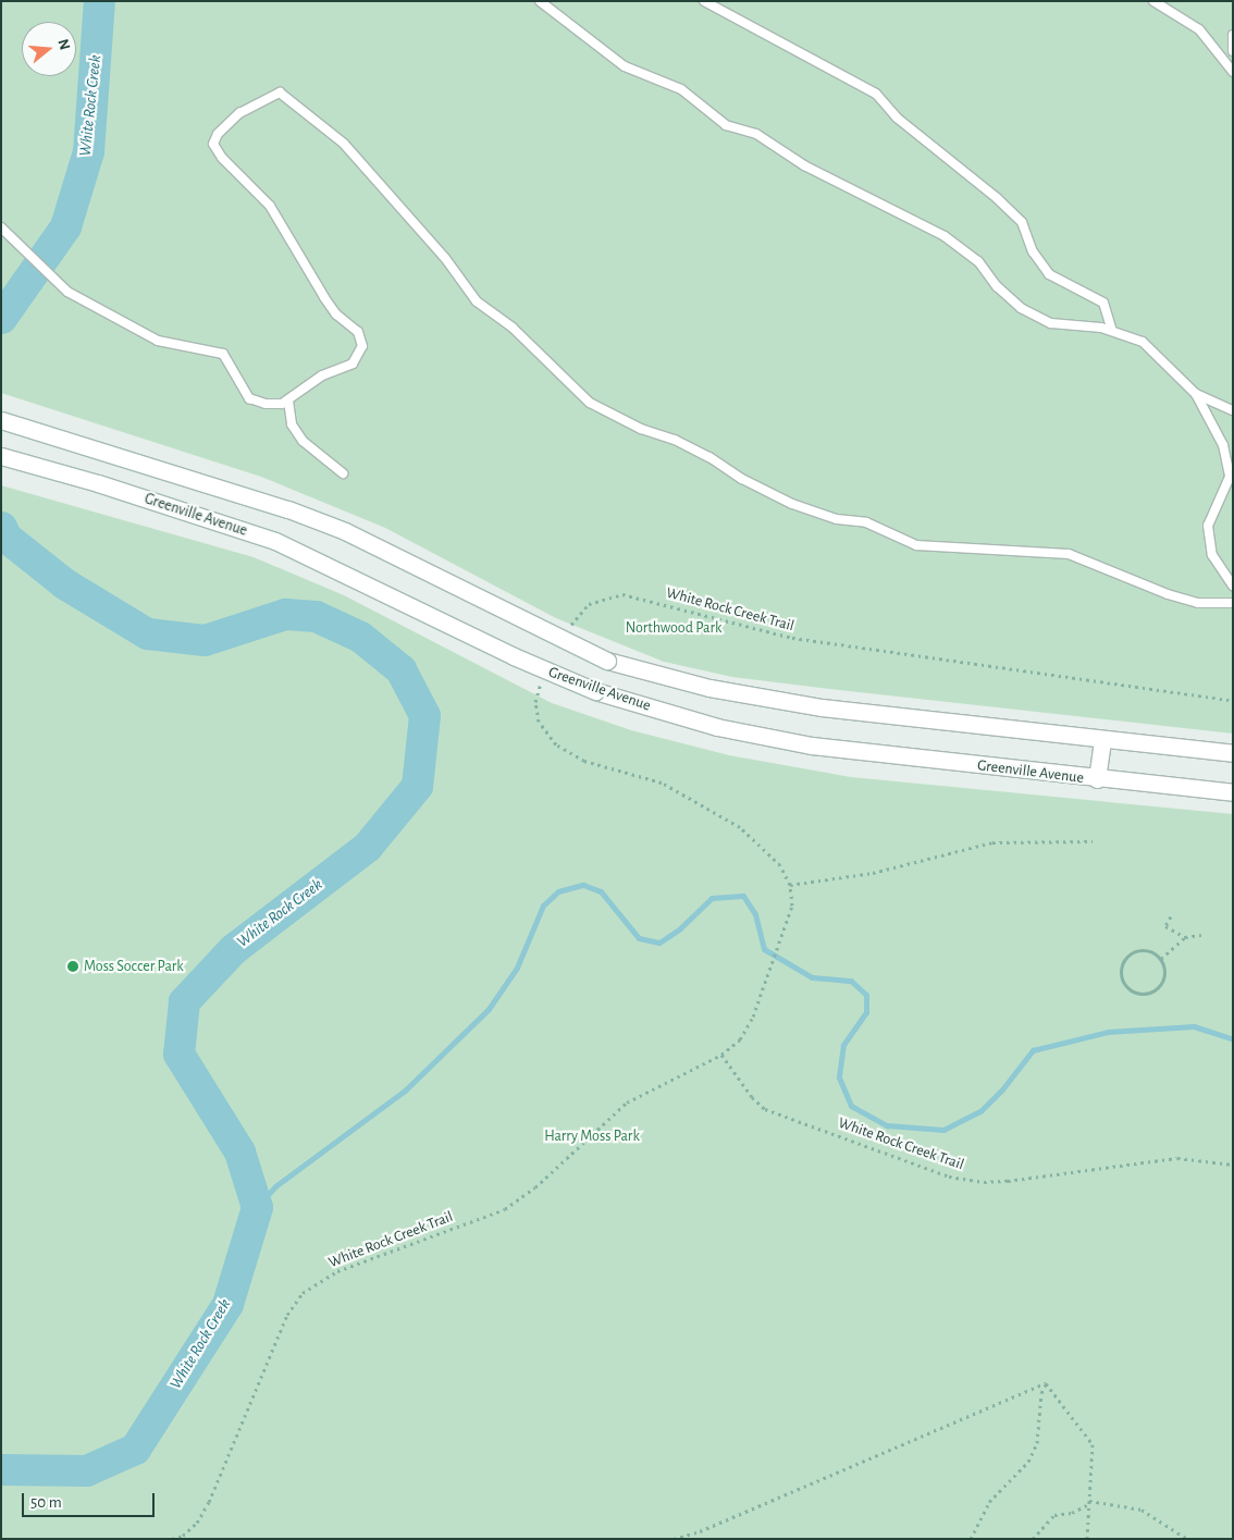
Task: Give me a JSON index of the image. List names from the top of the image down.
{
  "streets": {
    "main road": ["Greenville Avenue"],
    "path": ["White Rock Creek Trail"]
  },
  "water": ["White Rock Creek"],
  "parks": ["Northwood Park", "Harry Moss Park"],
  "places": ["Moss Soccer Park"],
  "scale_bar": "50 m",
  "north": "right"
}
